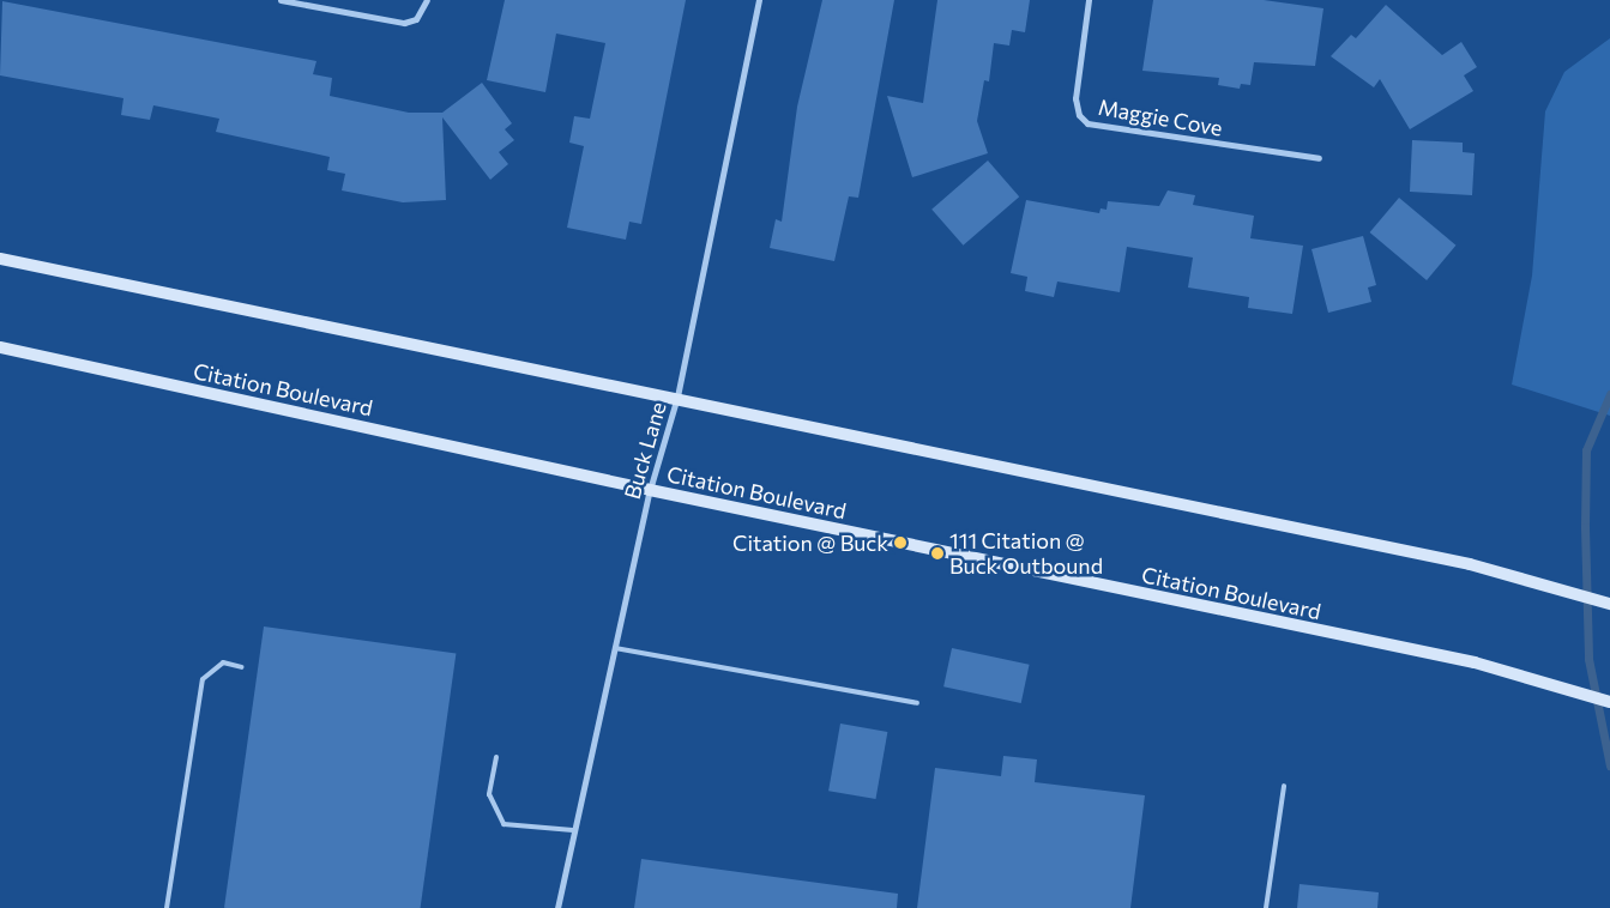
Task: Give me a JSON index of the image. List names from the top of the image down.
{
  "streets": {
    "main road": ["Citation Boulevard"],
    "street": ["Maggie Cove", "Buck Lane"]
  },
  "crossings": [
    ["Citation Boulevard", "Buck Lane"]
  ],
  "places": ["Citation @ Buck", "111 Citation @ Buck Outbound"]
}
